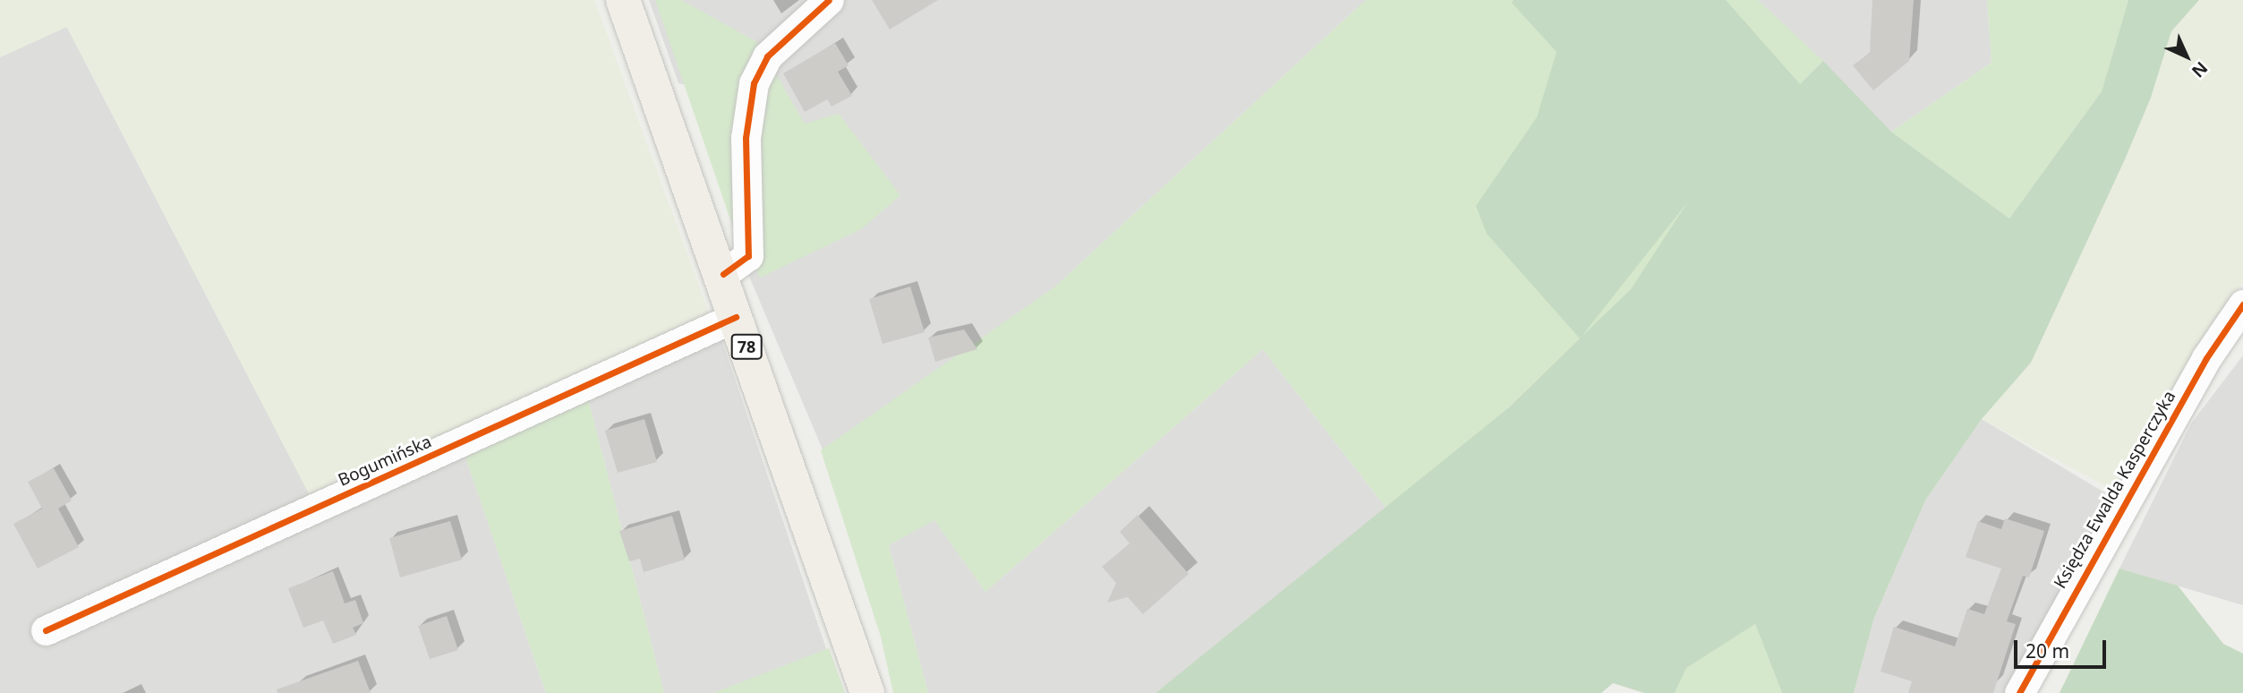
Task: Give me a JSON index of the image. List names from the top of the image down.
{
  "streets": {
    "main road": ["78"],
    "street": ["Bogumińska", "Księdza Ewalda Kasperczyka"]
  },
  "crossings": [
    ["78", "Bogumińska"]
  ],
  "scale_bar": "20 m",
  "north": "bottom right"
}
